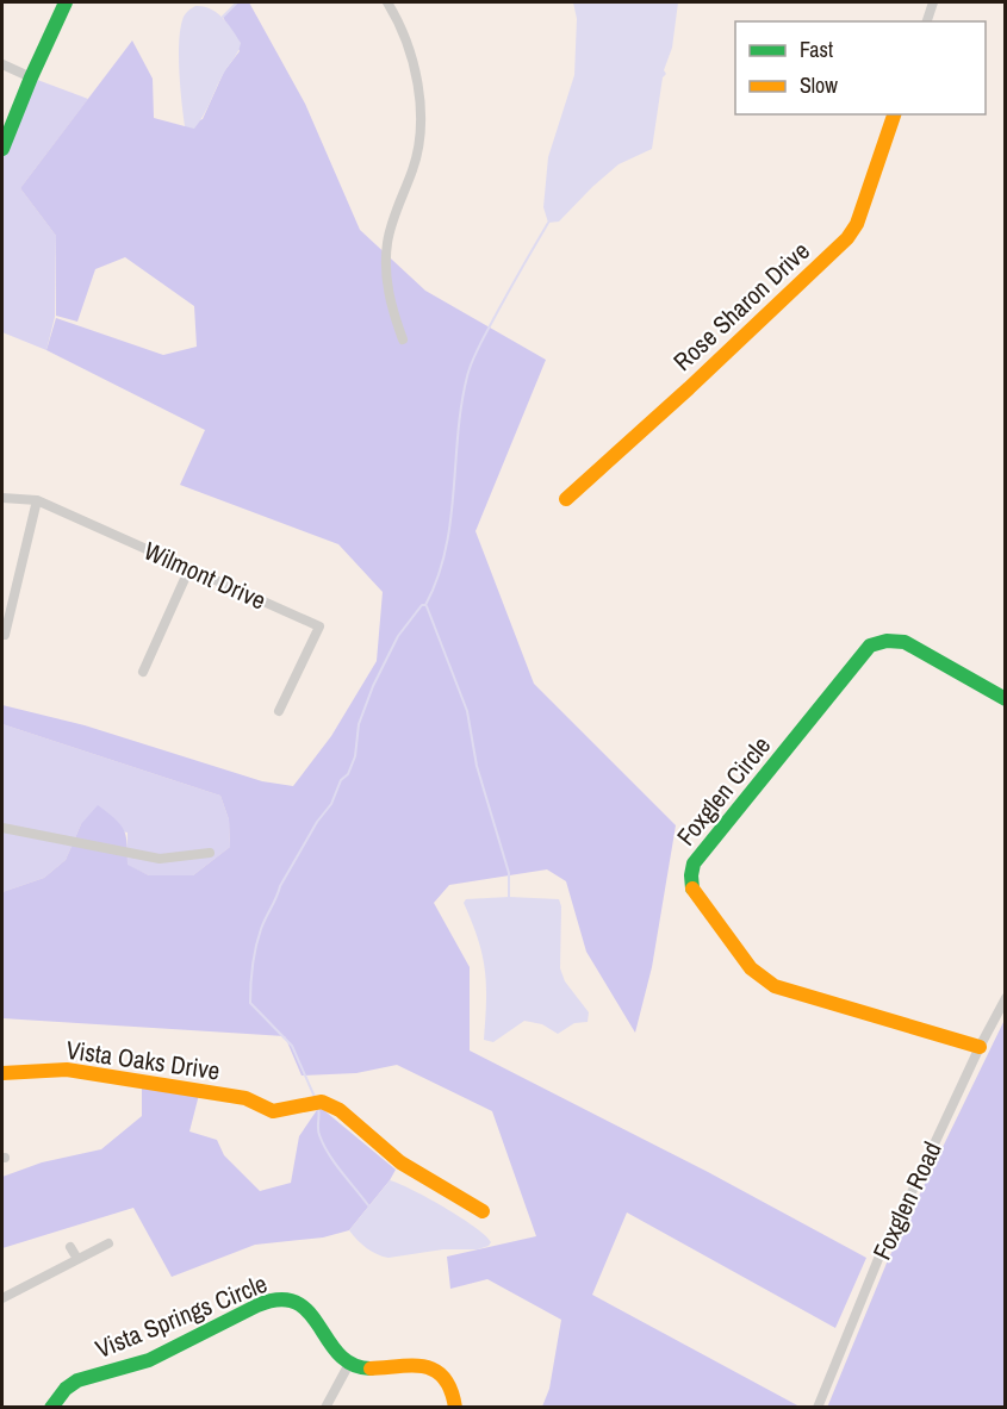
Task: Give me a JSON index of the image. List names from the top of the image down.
{
  "streets": {
    "street": [
      "Rose Sharon Drive",
      "Wilmont Drive",
      "Foxglen Circle",
      "Vista Oaks Drive",
      "Foxglen Road",
      "Vista Springs Circle"
    ]
  },
  "crossings": [
    ["Foxglen Circle", "Foxglen Road"]
  ],
  "legend": ["Fast", "Slow"]
}
